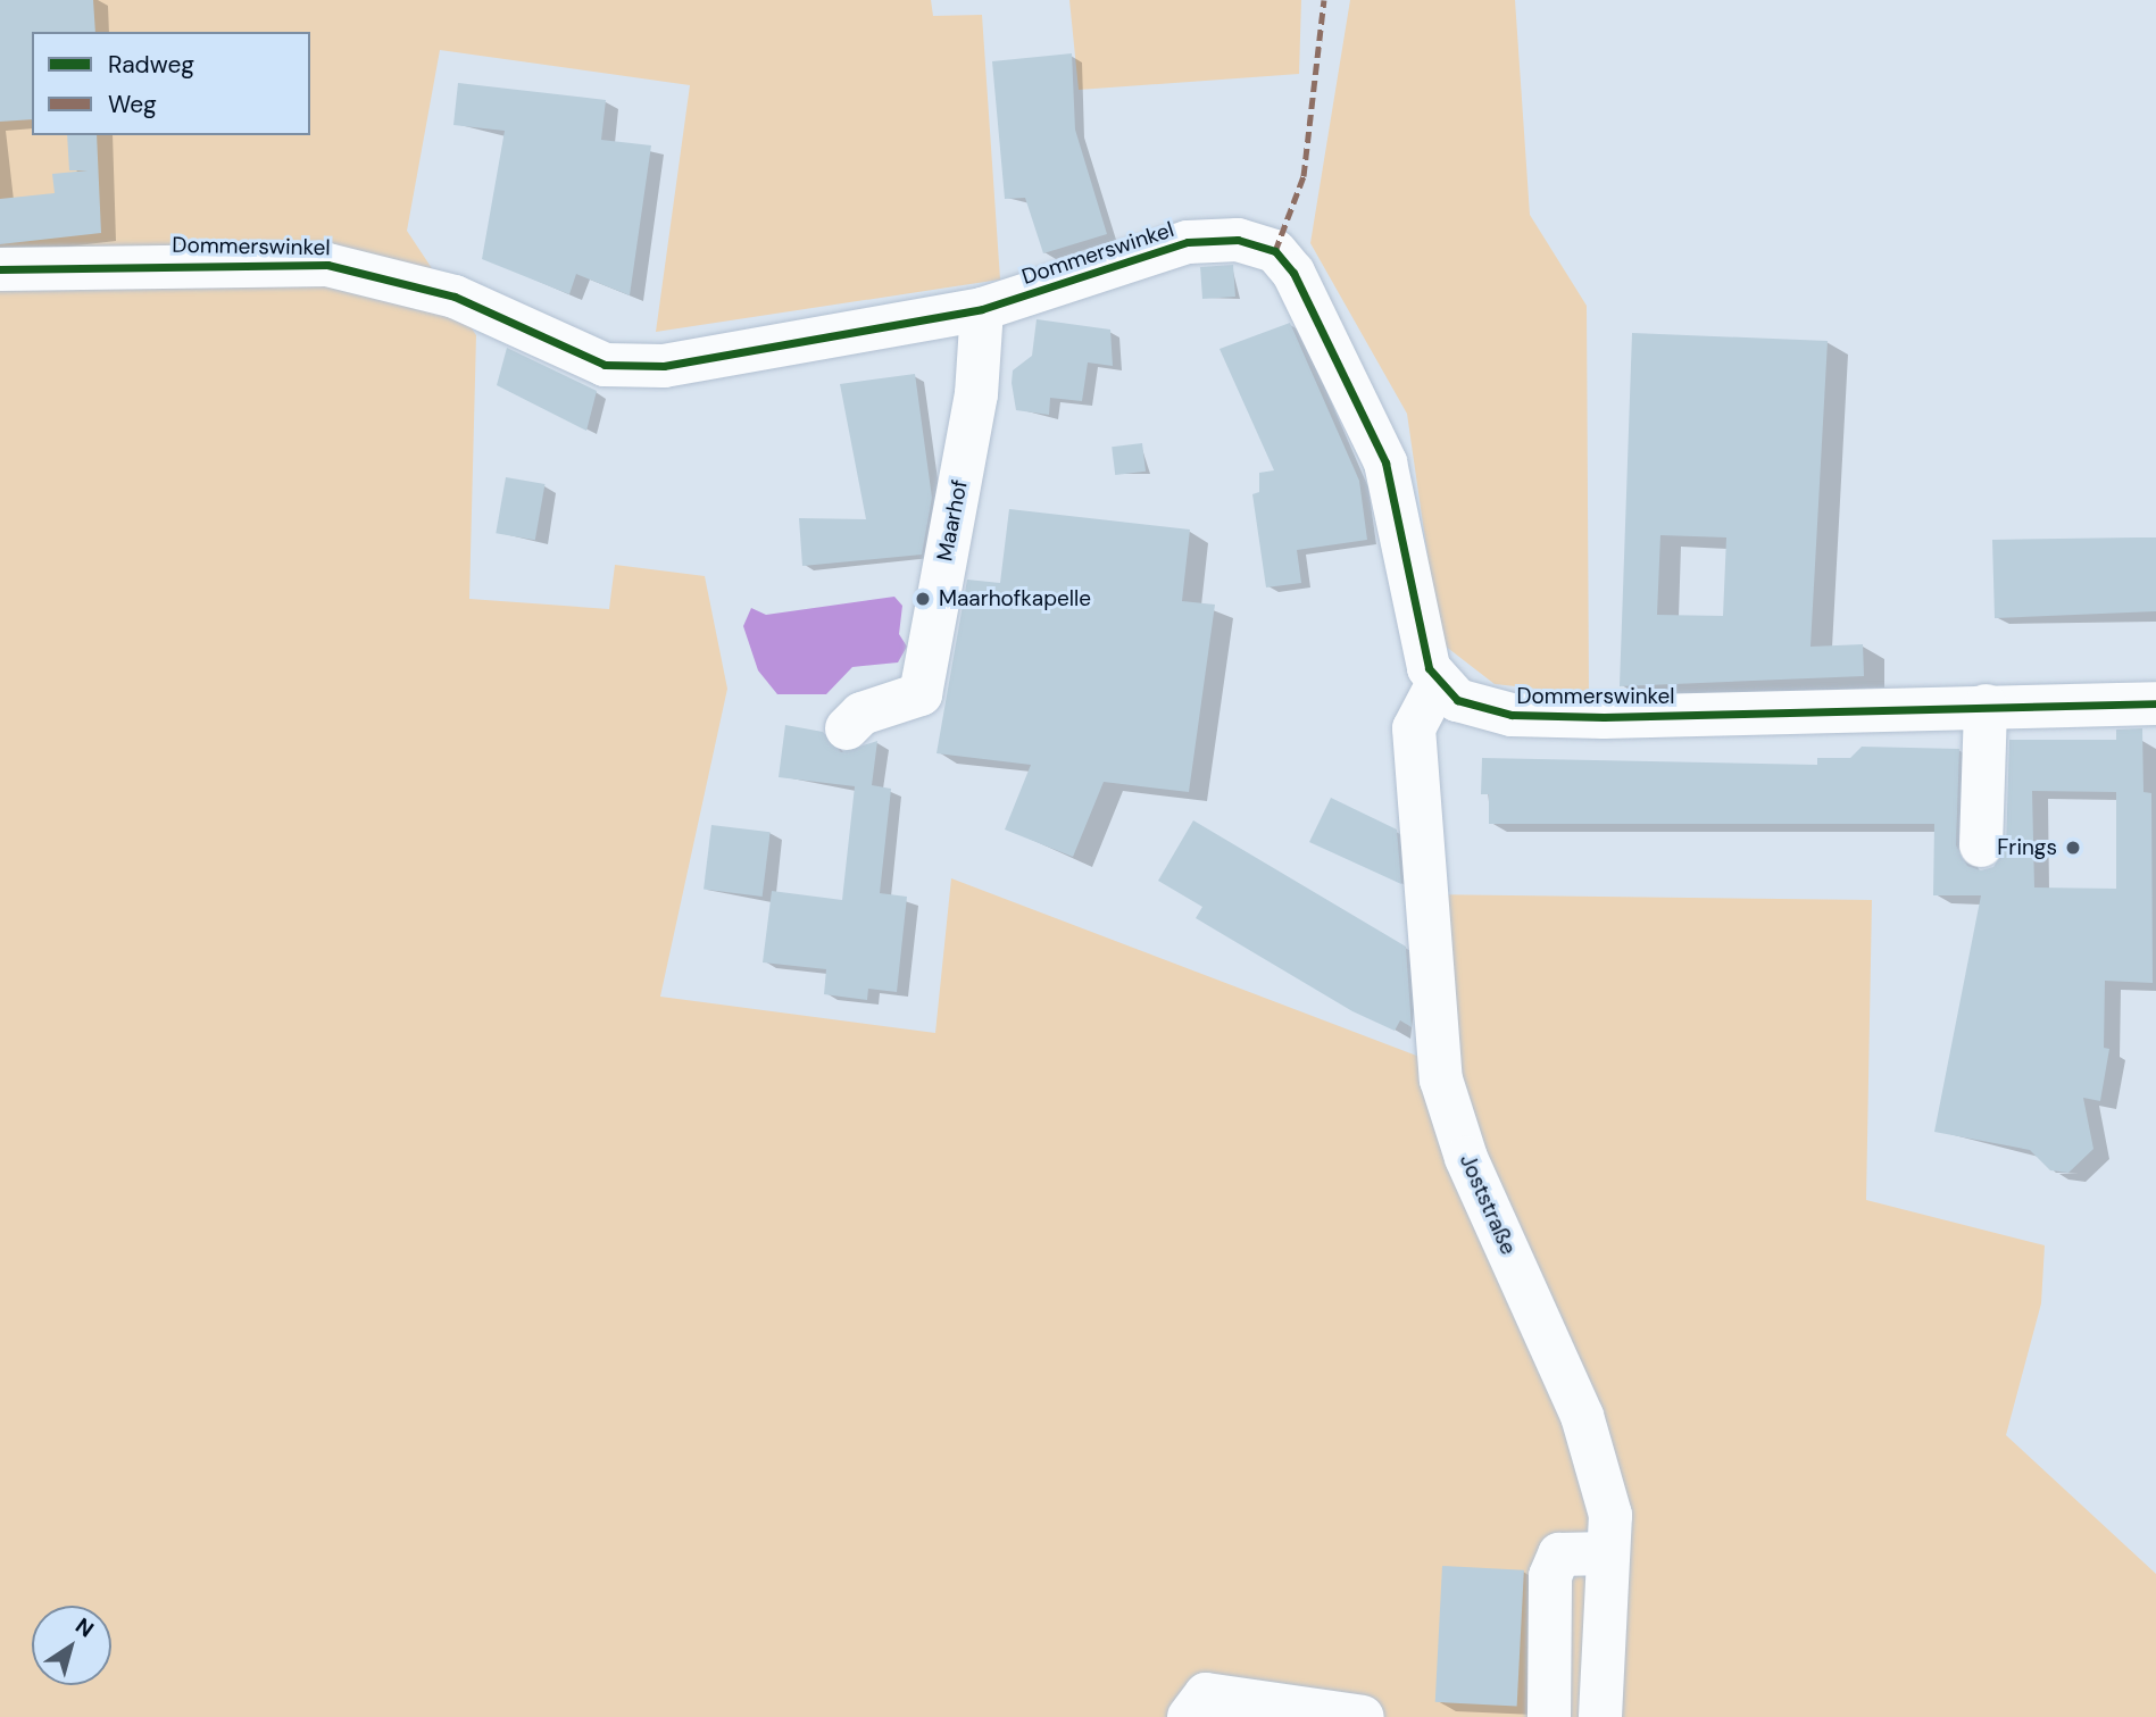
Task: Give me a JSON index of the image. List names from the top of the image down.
{
  "streets": {
    "street": ["Dommerswinkel", "Maarhof", "Joststraße"]
  },
  "crossings": [
    ["Dommerswinkel", "Maarhof"],
    ["Dommerswinkel", "Joststraße"]
  ],
  "places": ["Maarhofkapelle", "Frings"],
  "legend": ["Radweg", "Weg"],
  "north": "top right"
}
